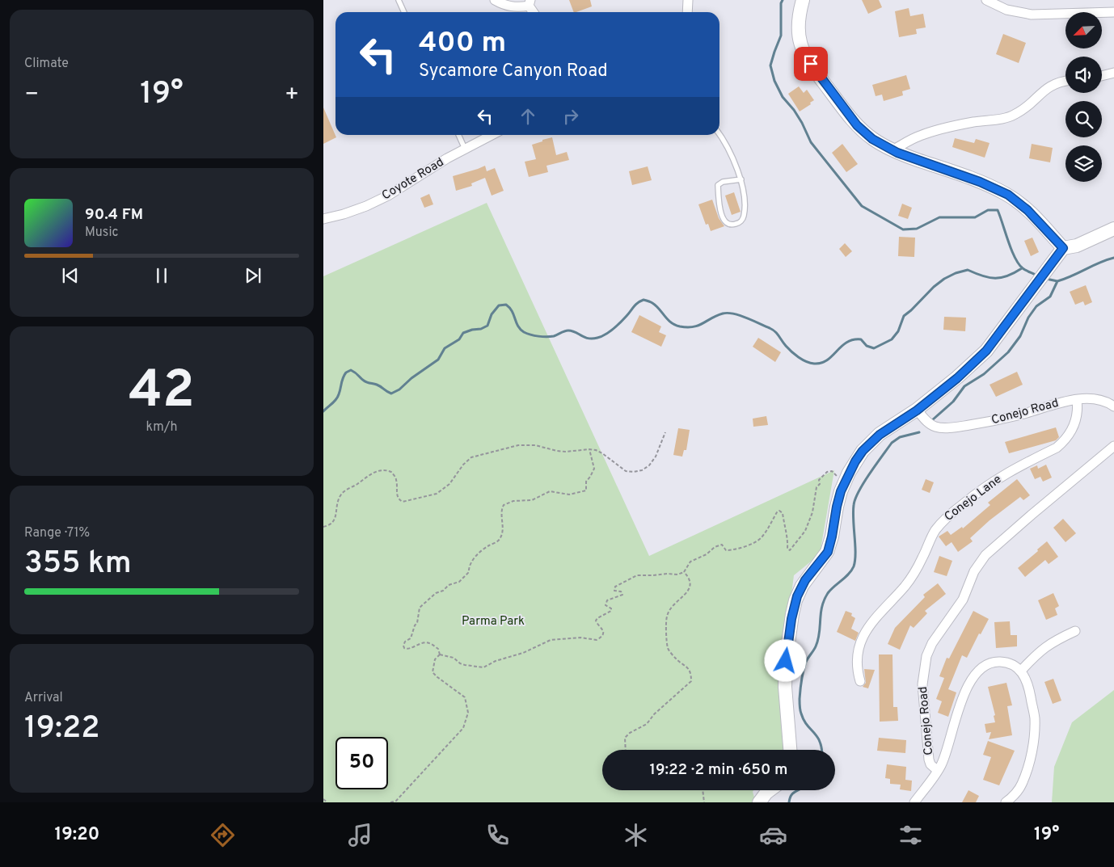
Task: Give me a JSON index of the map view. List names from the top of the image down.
{
  "streets": {
    "street": ["Coyote Road", "Conejo Road", "Conejo Lane"]
  },
  "crossings": [
    ["Conejo Road", "Conejo Lane"]
  ],
  "parks": ["Parma Park"],
  "north": "bottom left",
  "page": {
    "tile": [
      "Climate",
      ["42", "km/h"],
      ["Range · 71%", "355 km"],
      ["Arrival", "19:22"]
    ],
    "turn": ["400 m", "Sycamore Canyon Road"],
    "heat": ["−", "19°", "+"],
    "song": ["90.4 FM", "Music"],
    "limit": "50",
    "trip": "19:22 · 2 min · 650 m",
    "tabs": ["19:20", "19°"]
  }
}
